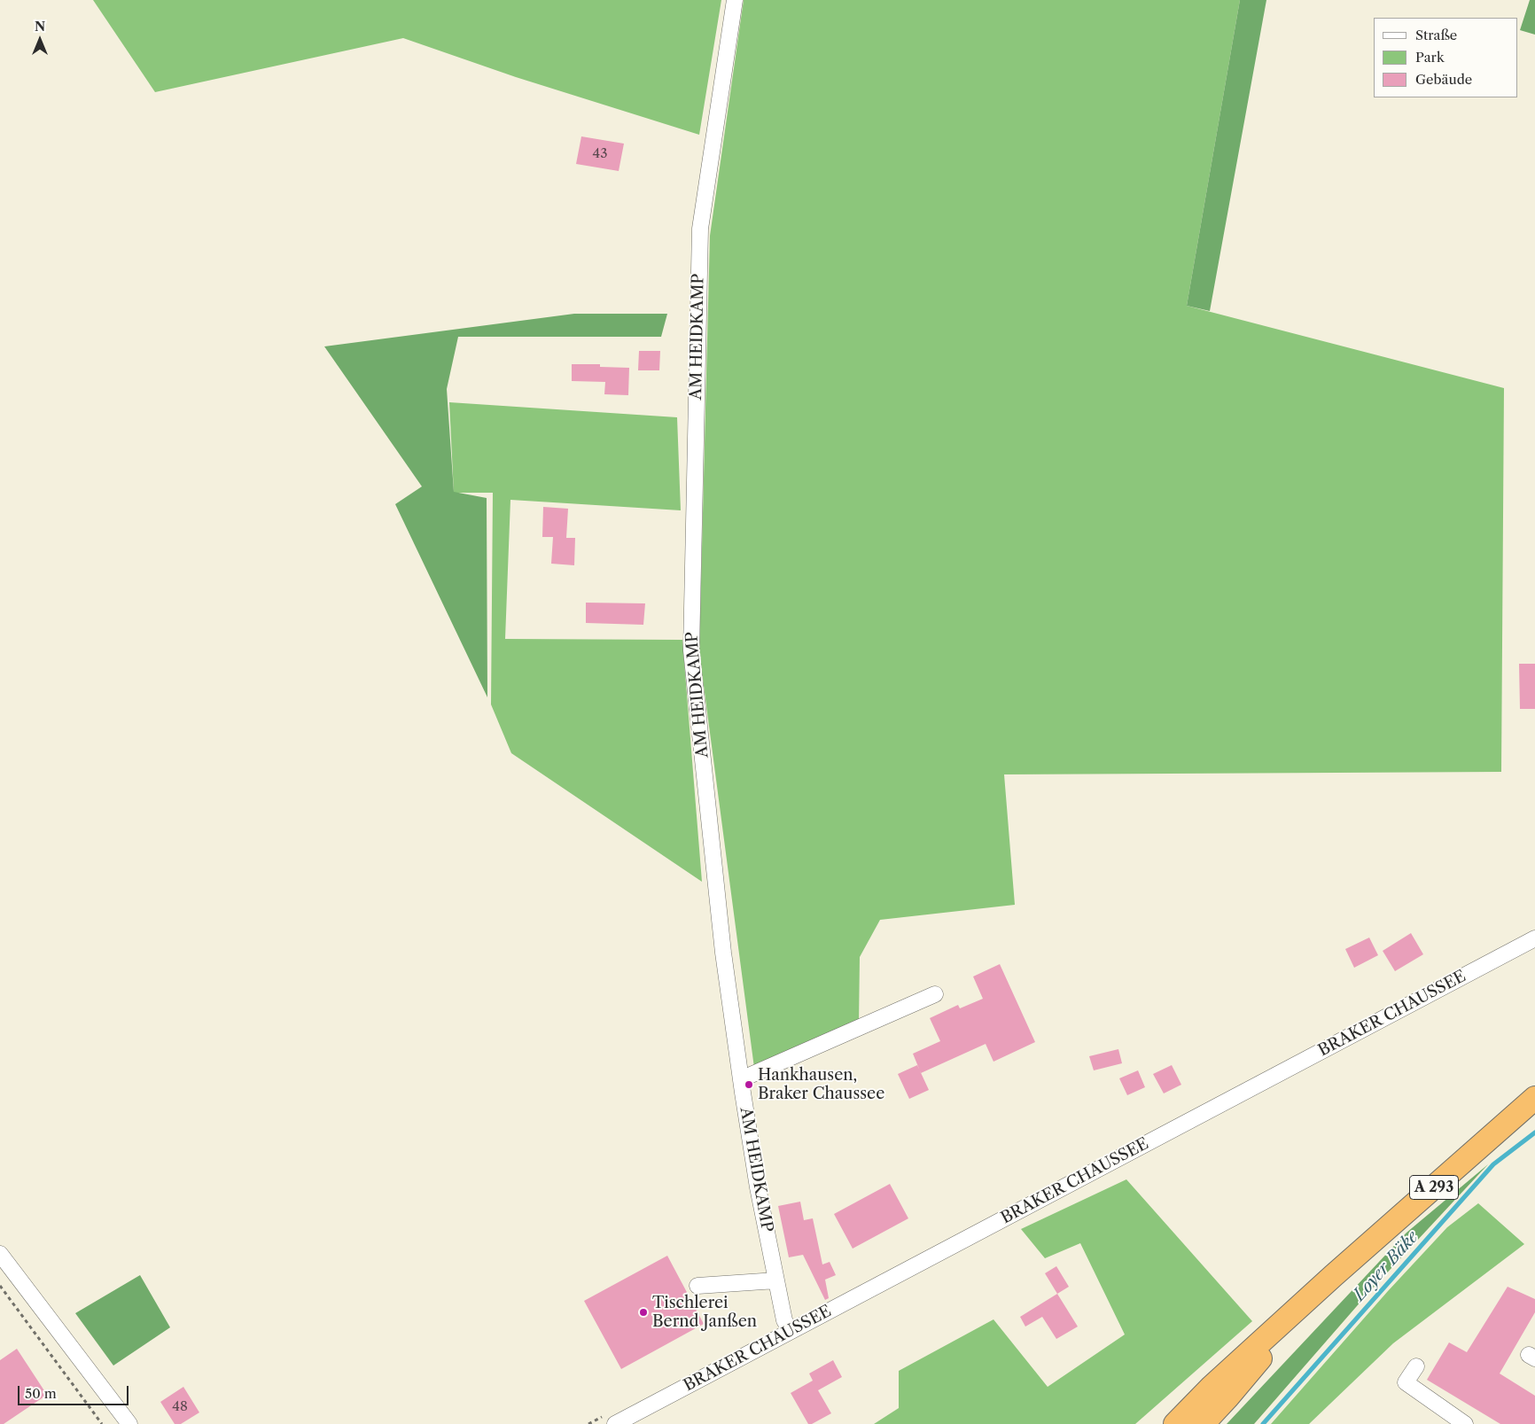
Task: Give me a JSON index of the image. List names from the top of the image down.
{
  "streets": {
    "highway": ["A 293"],
    "street": ["AM HEIDKAMP", "BRAKER CHAUSSEE"]
  },
  "crossings": [
    ["AM HEIDKAMP", "BRAKER CHAUSSEE"]
  ],
  "water": ["Loyer Bäke"],
  "places": ["Hankhausen, Braker Chaussee", "Tischlerei Bernd Janßen"],
  "house_numbers": ["43", "48"],
  "legend": ["Straße", "Park", "Gebäude"],
  "scale_bar": "50 m",
  "north": "top"
}
